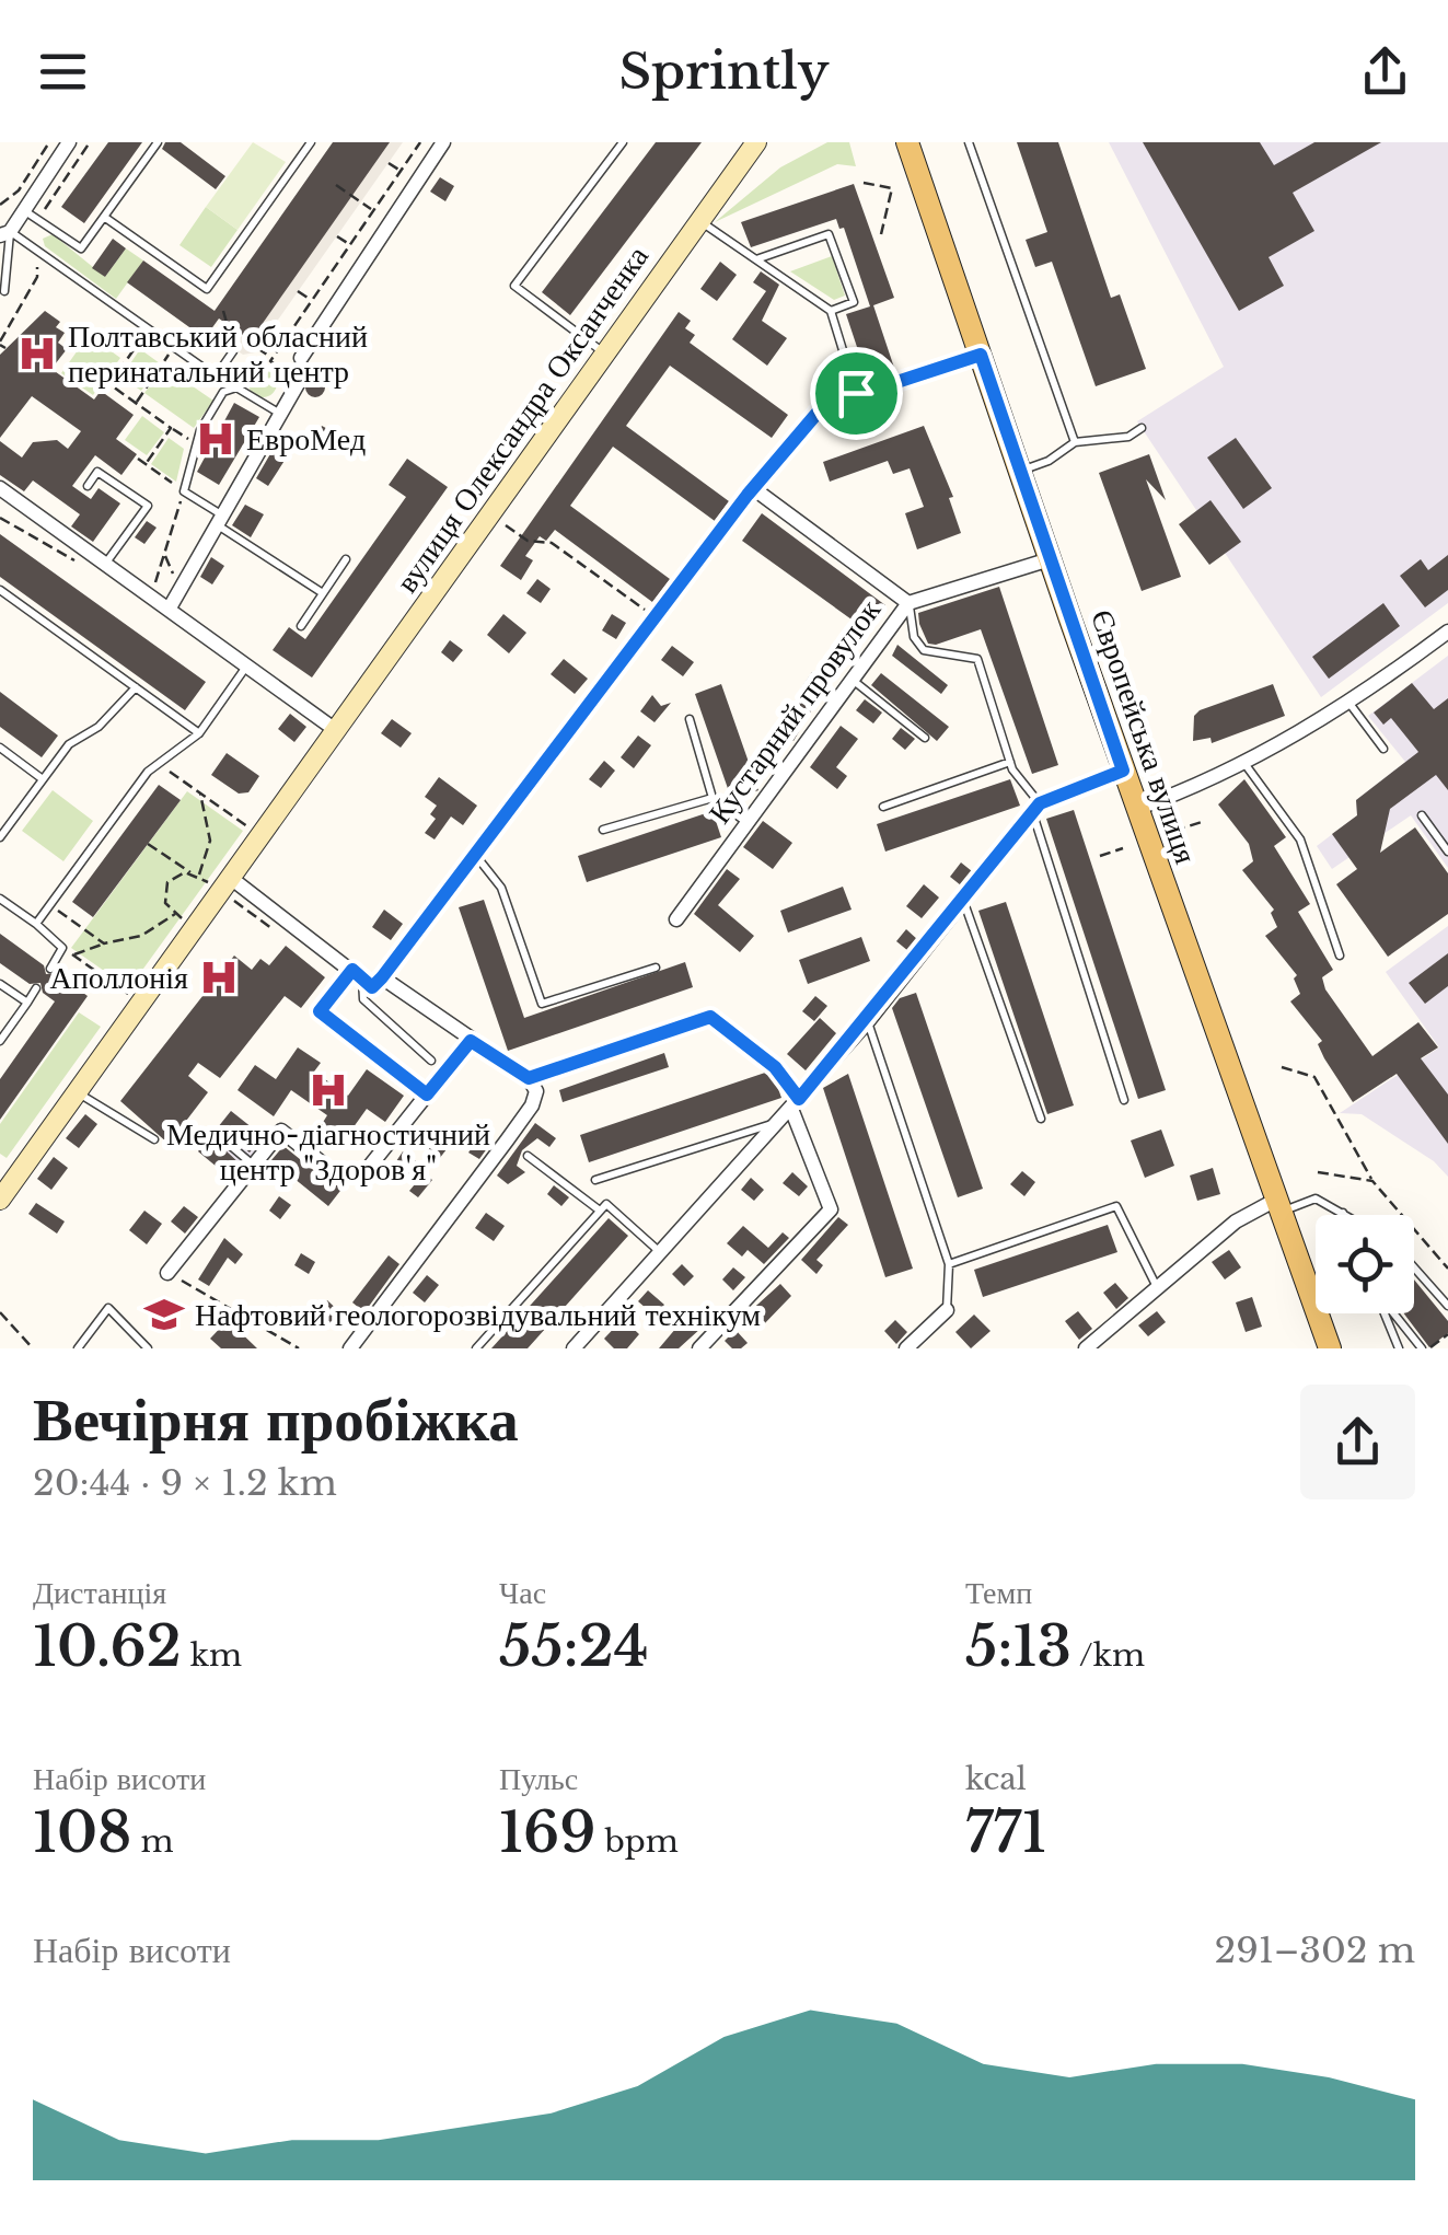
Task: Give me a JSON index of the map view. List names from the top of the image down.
{
  "streets": {
    "main road": ["вулиця Олександра Оксанченка", "Європейська вулиця"],
    "street": ["Кустарний провулок"]
  },
  "crossings": [
    ["Кустарний провулок", "Європейська вулиця"]
  ],
  "places": {
    "hospital": [
      "Полтавський обласний перинатальний центр",
      "ЕвроМед",
      "Аполлонія",
      "Медично-діагностичний центр \"Здоров'я\""
    ],
    "school or university": ["Нафтовий геологорозвідувальний технікум"]
  },
  "page": {
    "header": "Sprintly",
    "heading": ["Вечірня пробіжка", "20:44 · 9 × 1.2 km"],
    "stats": [
      ["Дистанція", "10.62 km"],
      ["Час", "55:24"],
      ["Темп", "5:13 /km"],
      ["Набір висоти", "108 m"],
      ["Пульс", "169 bpm"],
      ["kcal", "771"]
    ],
    "chart": ["Набір висоти", "291–302 m"]
  }
}
